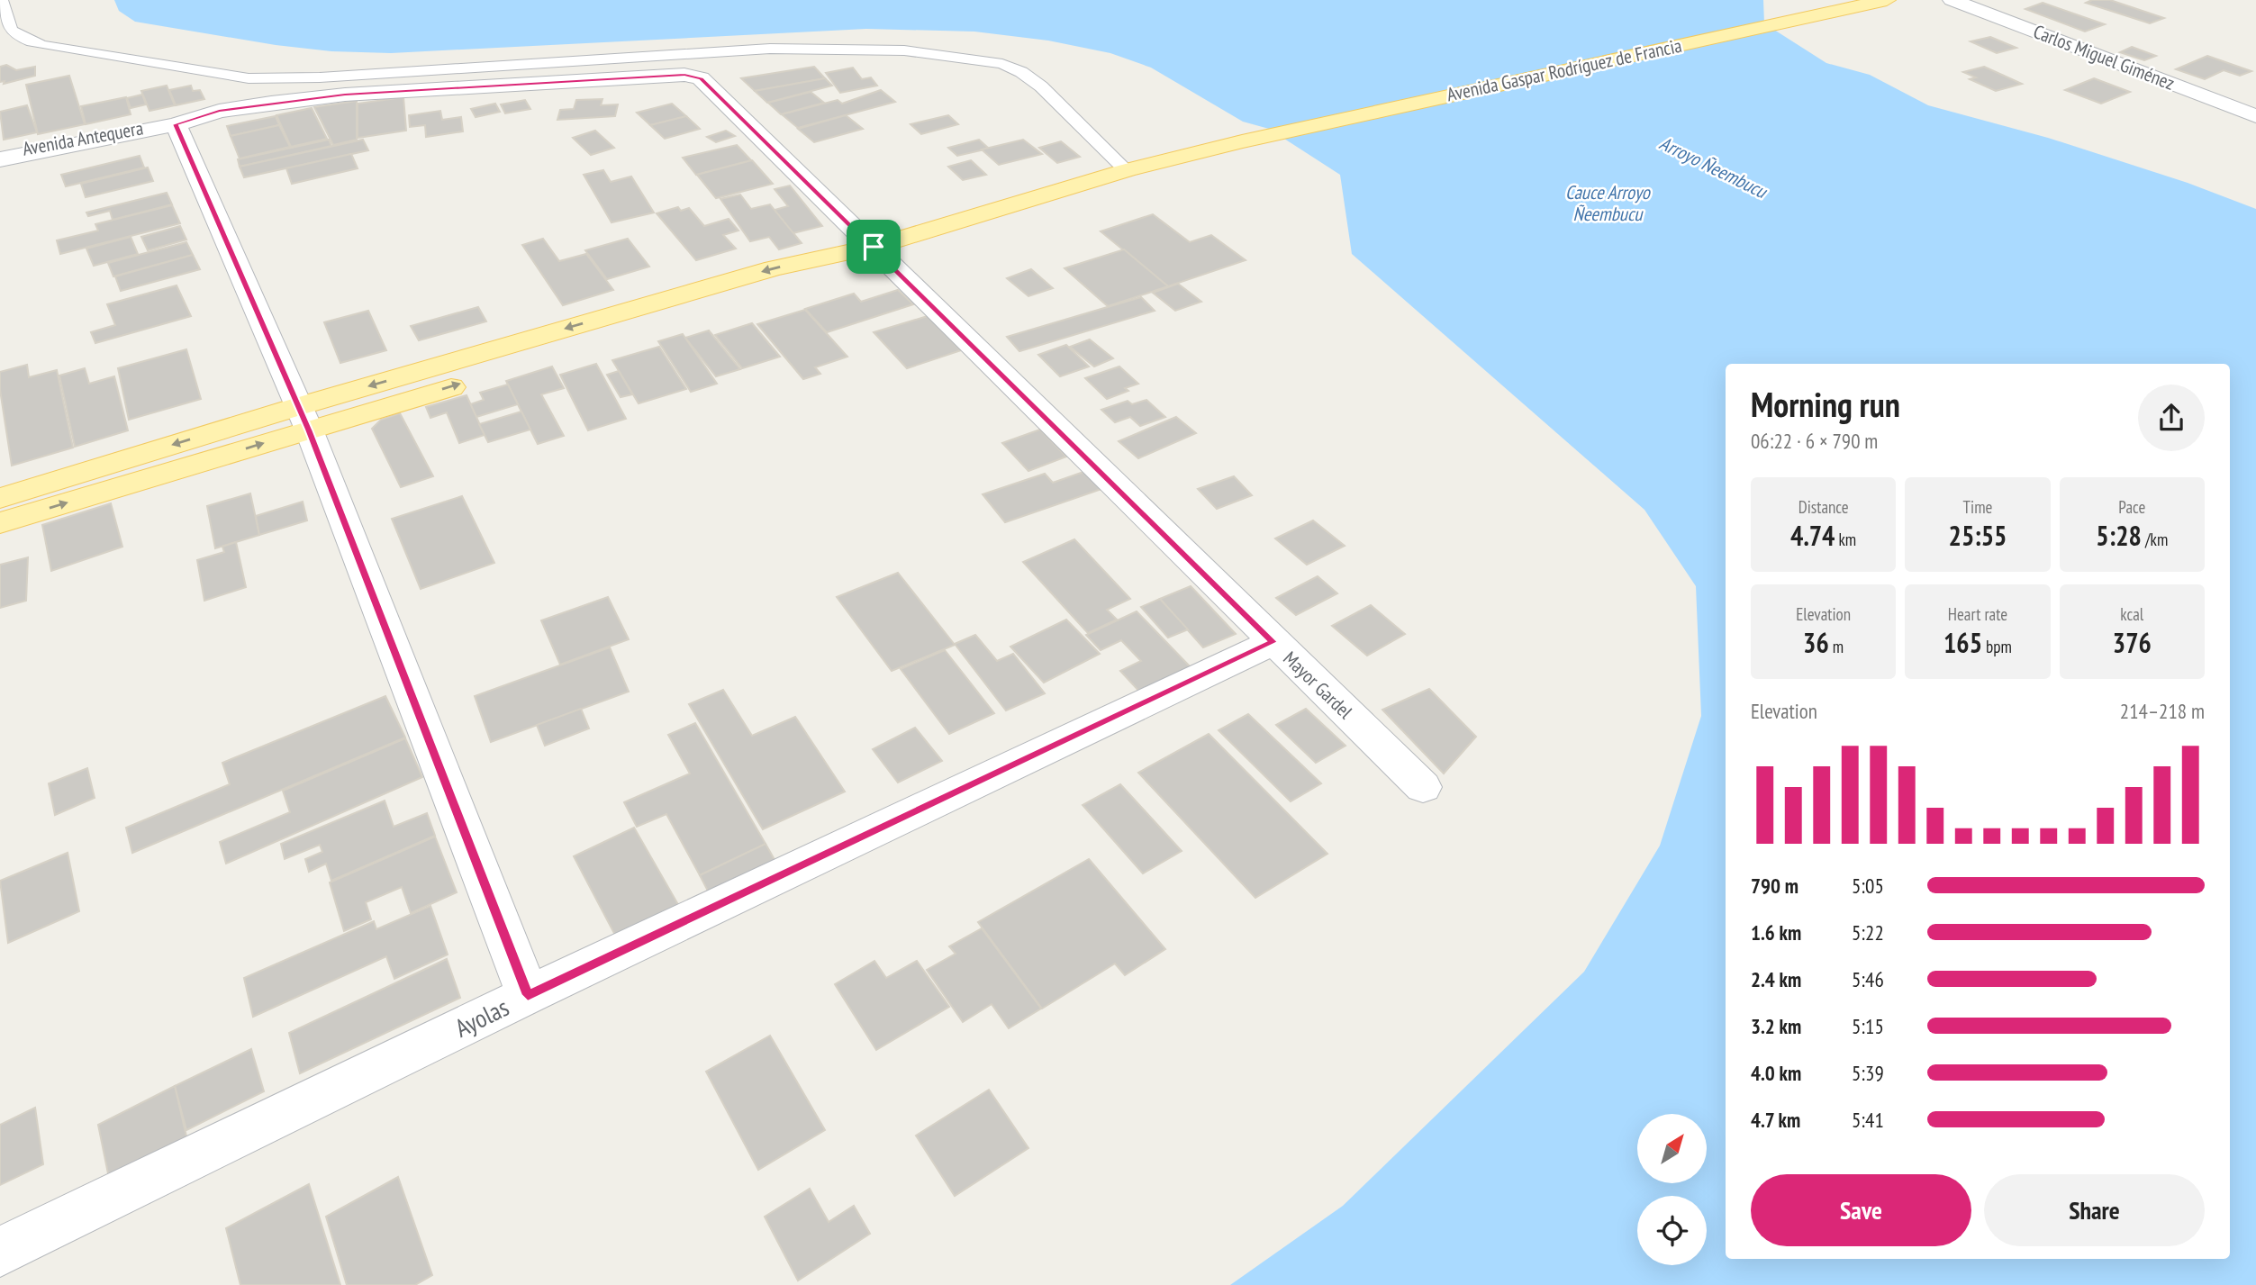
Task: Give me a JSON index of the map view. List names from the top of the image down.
{
  "streets": {
    "main road": ["Avenida Gaspar Rodríguez de Francia"],
    "street": [
      "Carlos Miguel Giménez",
      "Avenida Antequera",
      "Mayor Gardel",
      "Ayolas"
    ]
  },
  "crossings": [
    ["Avenida Gaspar Rodríguez de Francia", "Mayor Gardel"],
    ["Avenida Antequera", "Mayor Gardel"],
    ["Mayor Gardel", "Ayolas"]
  ],
  "water": ["Arroyo Ñeembucu", "Cauce Arroyo Ñeembucu"],
  "north": "top right",
  "page": {
    "heading": ["Morning run", "06:22 · 6 × 790 m"],
    "stats": [
      ["Distance", "4.74 km"],
      ["Time", "25:55"],
      ["Pace", "5:28 /km"],
      ["Elevation", "36 m"],
      ["Heart rate", "165 bpm"],
      ["kcal", "376"]
    ],
    "chart": ["Elevation", "214–218 m"],
    "list": [
      {
        "name": "790 m",
        "note": "5:05"
      },
      {
        "name": "1.6 km",
        "note": "5:22"
      },
      {
        "name": "2.4 km",
        "note": "5:46"
      },
      {
        "name": "3.2 km",
        "note": "5:15"
      },
      {
        "name": "4.0 km",
        "note": "5:39"
      },
      {
        "name": "4.7 km",
        "note": "5:41"
      }
    ],
    "buttons": ["Save", "Share"]
  }
}
